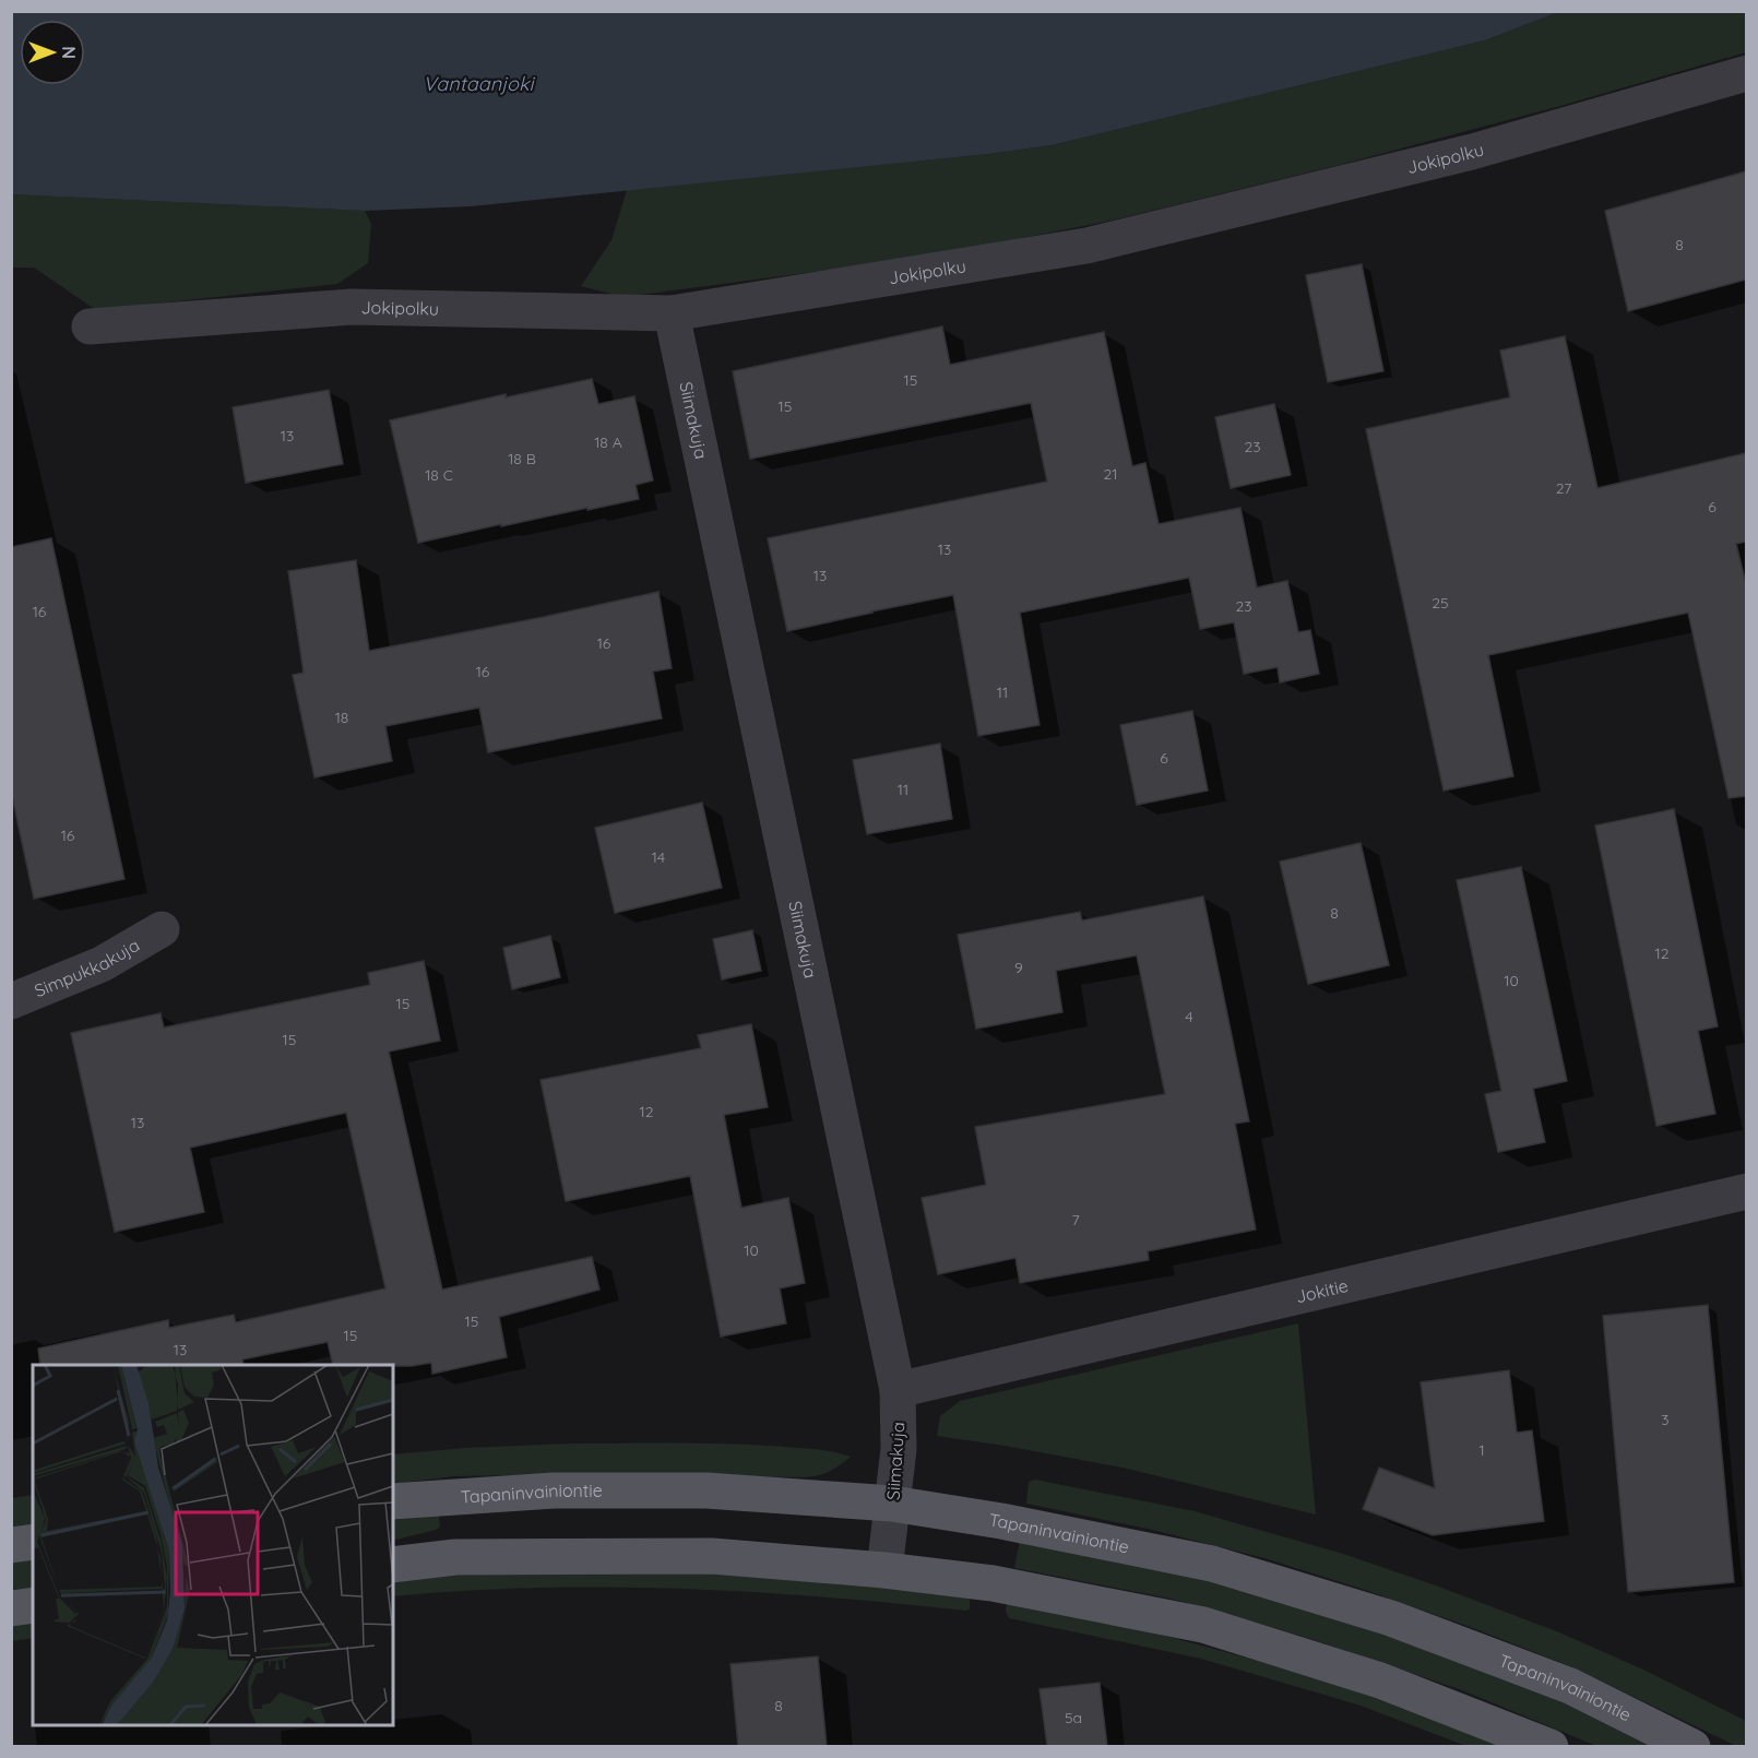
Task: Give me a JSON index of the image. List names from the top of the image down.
{
  "streets": {
    "main road": ["Tapaninvainiontie"],
    "street": [
      "Jokipolku",
      "Siimakuja",
      "Simpukkakuja",
      "Jokitie"
    ]
  },
  "crossings": [
    ["Jokipolku", "Siimakuja"],
    ["Siimakuja", "Jokitie"],
    ["Siimakuja", "Tapaninvainiontie"]
  ],
  "water": ["Vantaanjoki"],
  "house_numbers": [
    "8",
    "15",
    "15",
    "13",
    "18 A",
    "23",
    "18 B",
    "21",
    "18 C",
    "27",
    "6",
    "13",
    "13",
    "25",
    "23",
    "16",
    "16",
    "16",
    "11",
    "18",
    "6",
    "11",
    "16",
    "14",
    "8",
    "12",
    "9",
    "10",
    "15",
    "4",
    "15",
    "12",
    "13",
    "7",
    "10",
    "15",
    "15",
    "13",
    "3",
    "1",
    "8",
    "5a"
  ],
  "north": "right"
}
